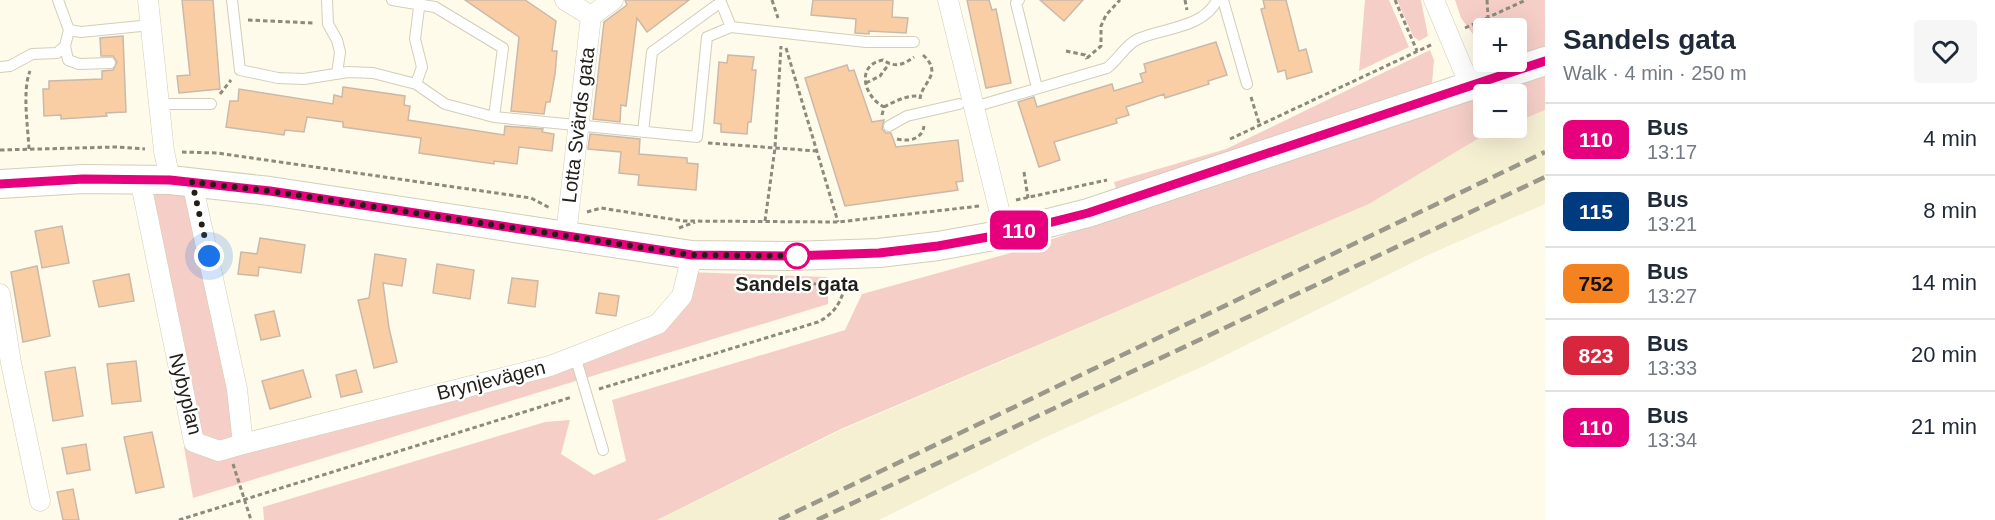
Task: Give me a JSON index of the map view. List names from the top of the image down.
{
  "streets": {
    "street": ["Lotta Svärds gata", "Brynjevägen", "Nybyplan"]
  },
  "crossings": [
    ["Brynjevägen", "Nybyplan"]
  ],
  "places": ["Sandels gata"],
  "lines": ["bus line 110"],
  "page": {
    "on_map": "110",
    "heading": ["Sandels gata", "Walk · 4 min · 250 m"],
    "map_buttons": ["+", "−"],
    "list": [
      {
        "mark": "110",
        "name": "Bus",
        "note": "13:17",
        "value": "4 min"
      },
      {
        "mark": "115",
        "name": "Bus",
        "note": "13:21",
        "value": "8 min"
      },
      {
        "mark": "752",
        "name": "Bus",
        "note": "13:27",
        "value": "14 min"
      },
      {
        "mark": "823",
        "name": "Bus",
        "note": "13:33",
        "value": "20 min"
      },
      {
        "mark": "110",
        "name": "Bus",
        "note": "13:34",
        "value": "21 min"
      }
    ]
  }
}
